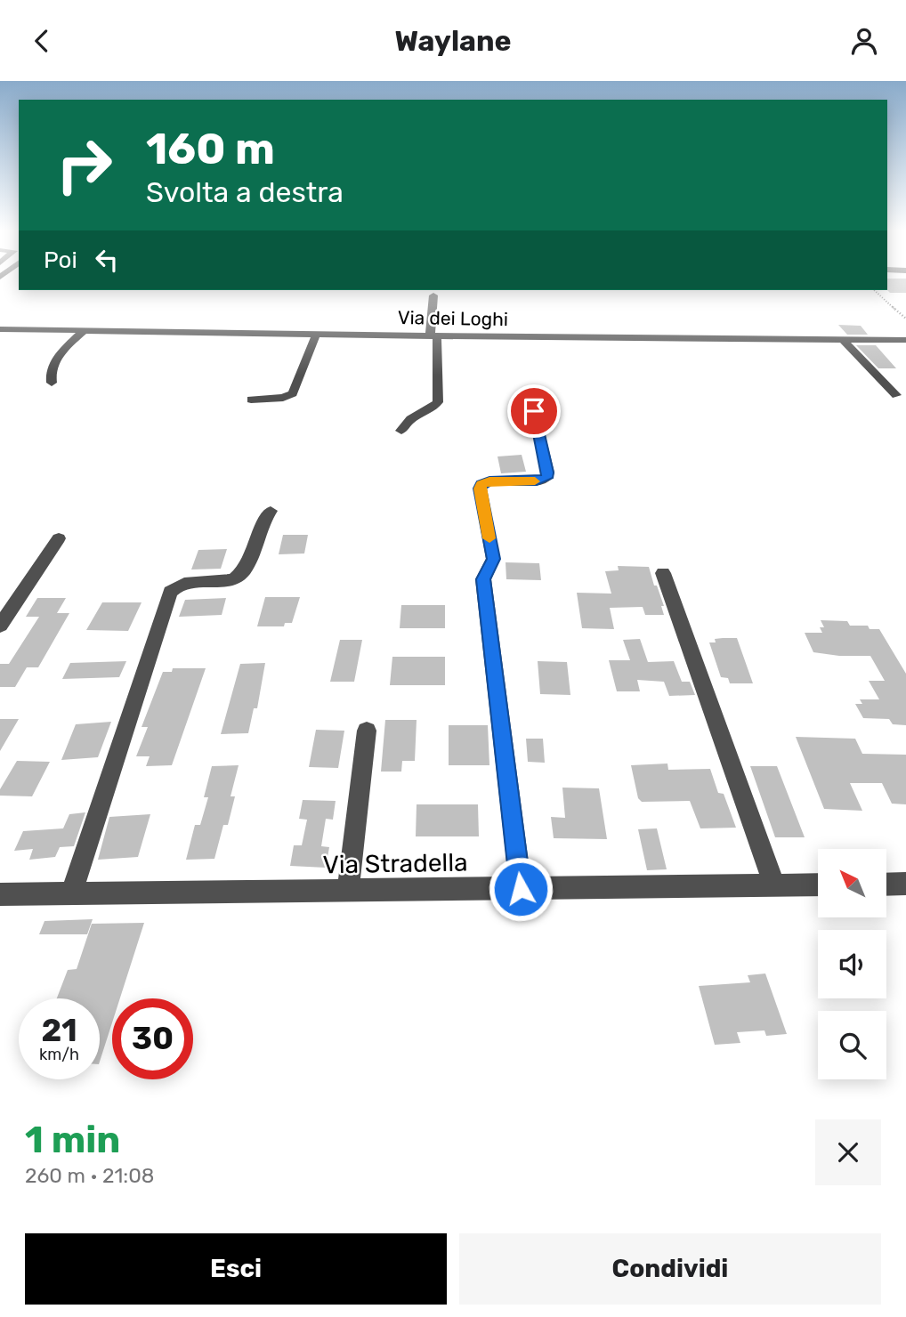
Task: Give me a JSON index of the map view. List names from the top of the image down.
{
  "streets": {
    "street": ["Via dei Loghi", "Via Stradella"]
  },
  "north": "top left",
  "page": {
    "header": "Waylane",
    "turn": ["160 m", "Svolta a destra"],
    "then": "Poi",
    "speed": "21 km/h",
    "limit": "30",
    "heading": ["1 min", "260 m · 21:08"],
    "buttons": ["Esci", "Condividi"]
  }
}
